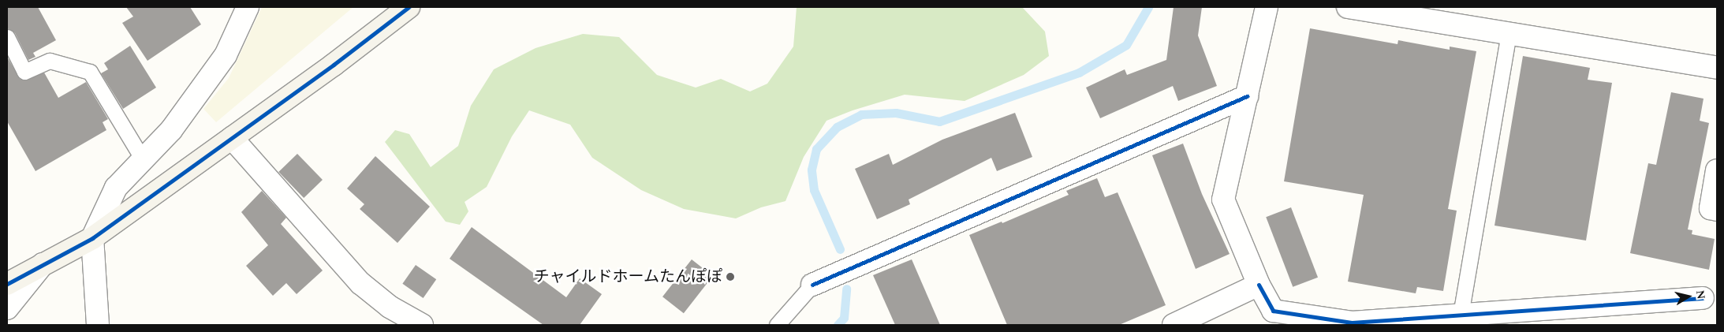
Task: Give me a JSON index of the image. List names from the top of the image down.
{
  "places": ["チャイルドホームたんぽぽ"],
  "north": "right"
}
